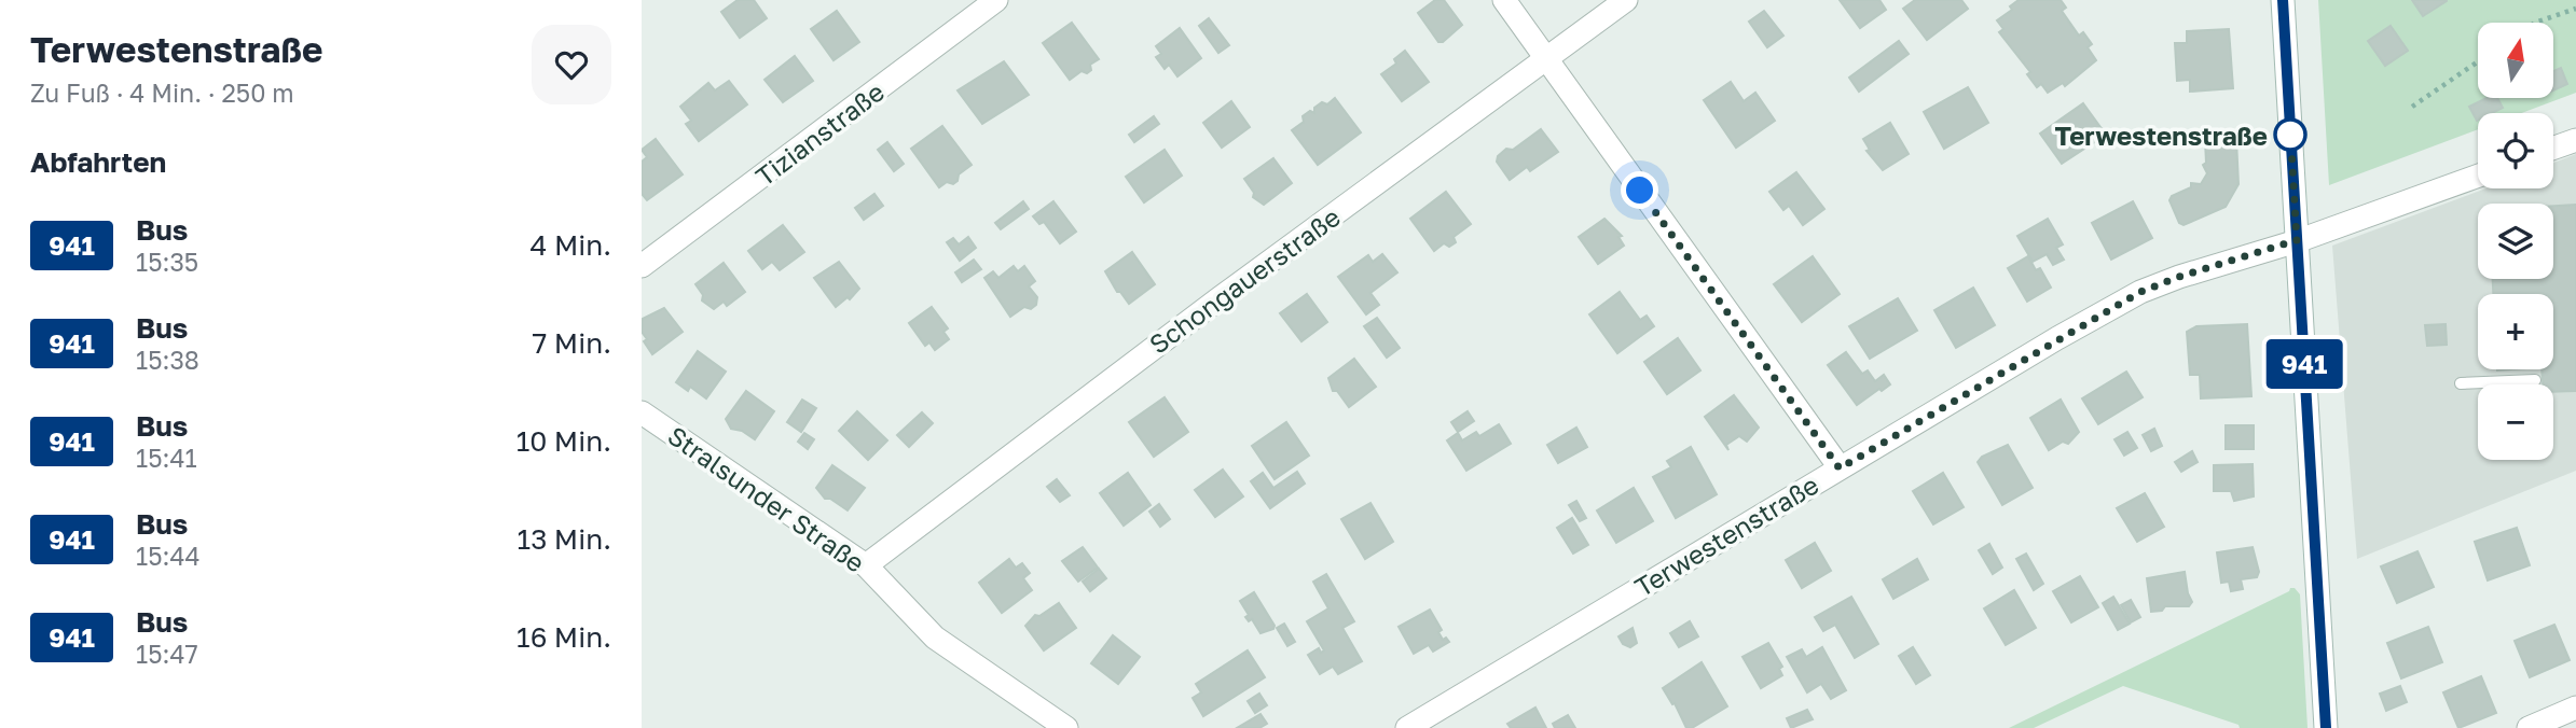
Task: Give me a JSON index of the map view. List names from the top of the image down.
{
  "streets": {
    "street": [
      "Tizianstraße",
      "Schongauerstraße",
      "Stralsunder Straße",
      "Terwestenstraße"
    ]
  },
  "crossings": [
    ["Schongauerstraße", "Stralsunder Straße"]
  ],
  "places": ["Terwestenstraße"],
  "lines": ["bus line 941"],
  "north": "top",
  "page": {
    "heading": [
      ["Terwestenstraße", "Zu Fuß · 4 Min. · 250 m"],
      "Abfahrten"
    ],
    "on_map": "941",
    "map_buttons": ["+", "−"],
    "list": [
      {
        "mark": "941",
        "name": "Bus",
        "note": "15:35",
        "value": "4 Min."
      },
      {
        "mark": "941",
        "name": "Bus",
        "note": "15:38",
        "value": "7 Min."
      },
      {
        "mark": "941",
        "name": "Bus",
        "note": "15:41",
        "value": "10 Min."
      },
      {
        "mark": "941",
        "name": "Bus",
        "note": "15:44",
        "value": "13 Min."
      },
      {
        "mark": "941",
        "name": "Bus",
        "note": "15:47",
        "value": "16 Min."
      }
    ]
  }
}
